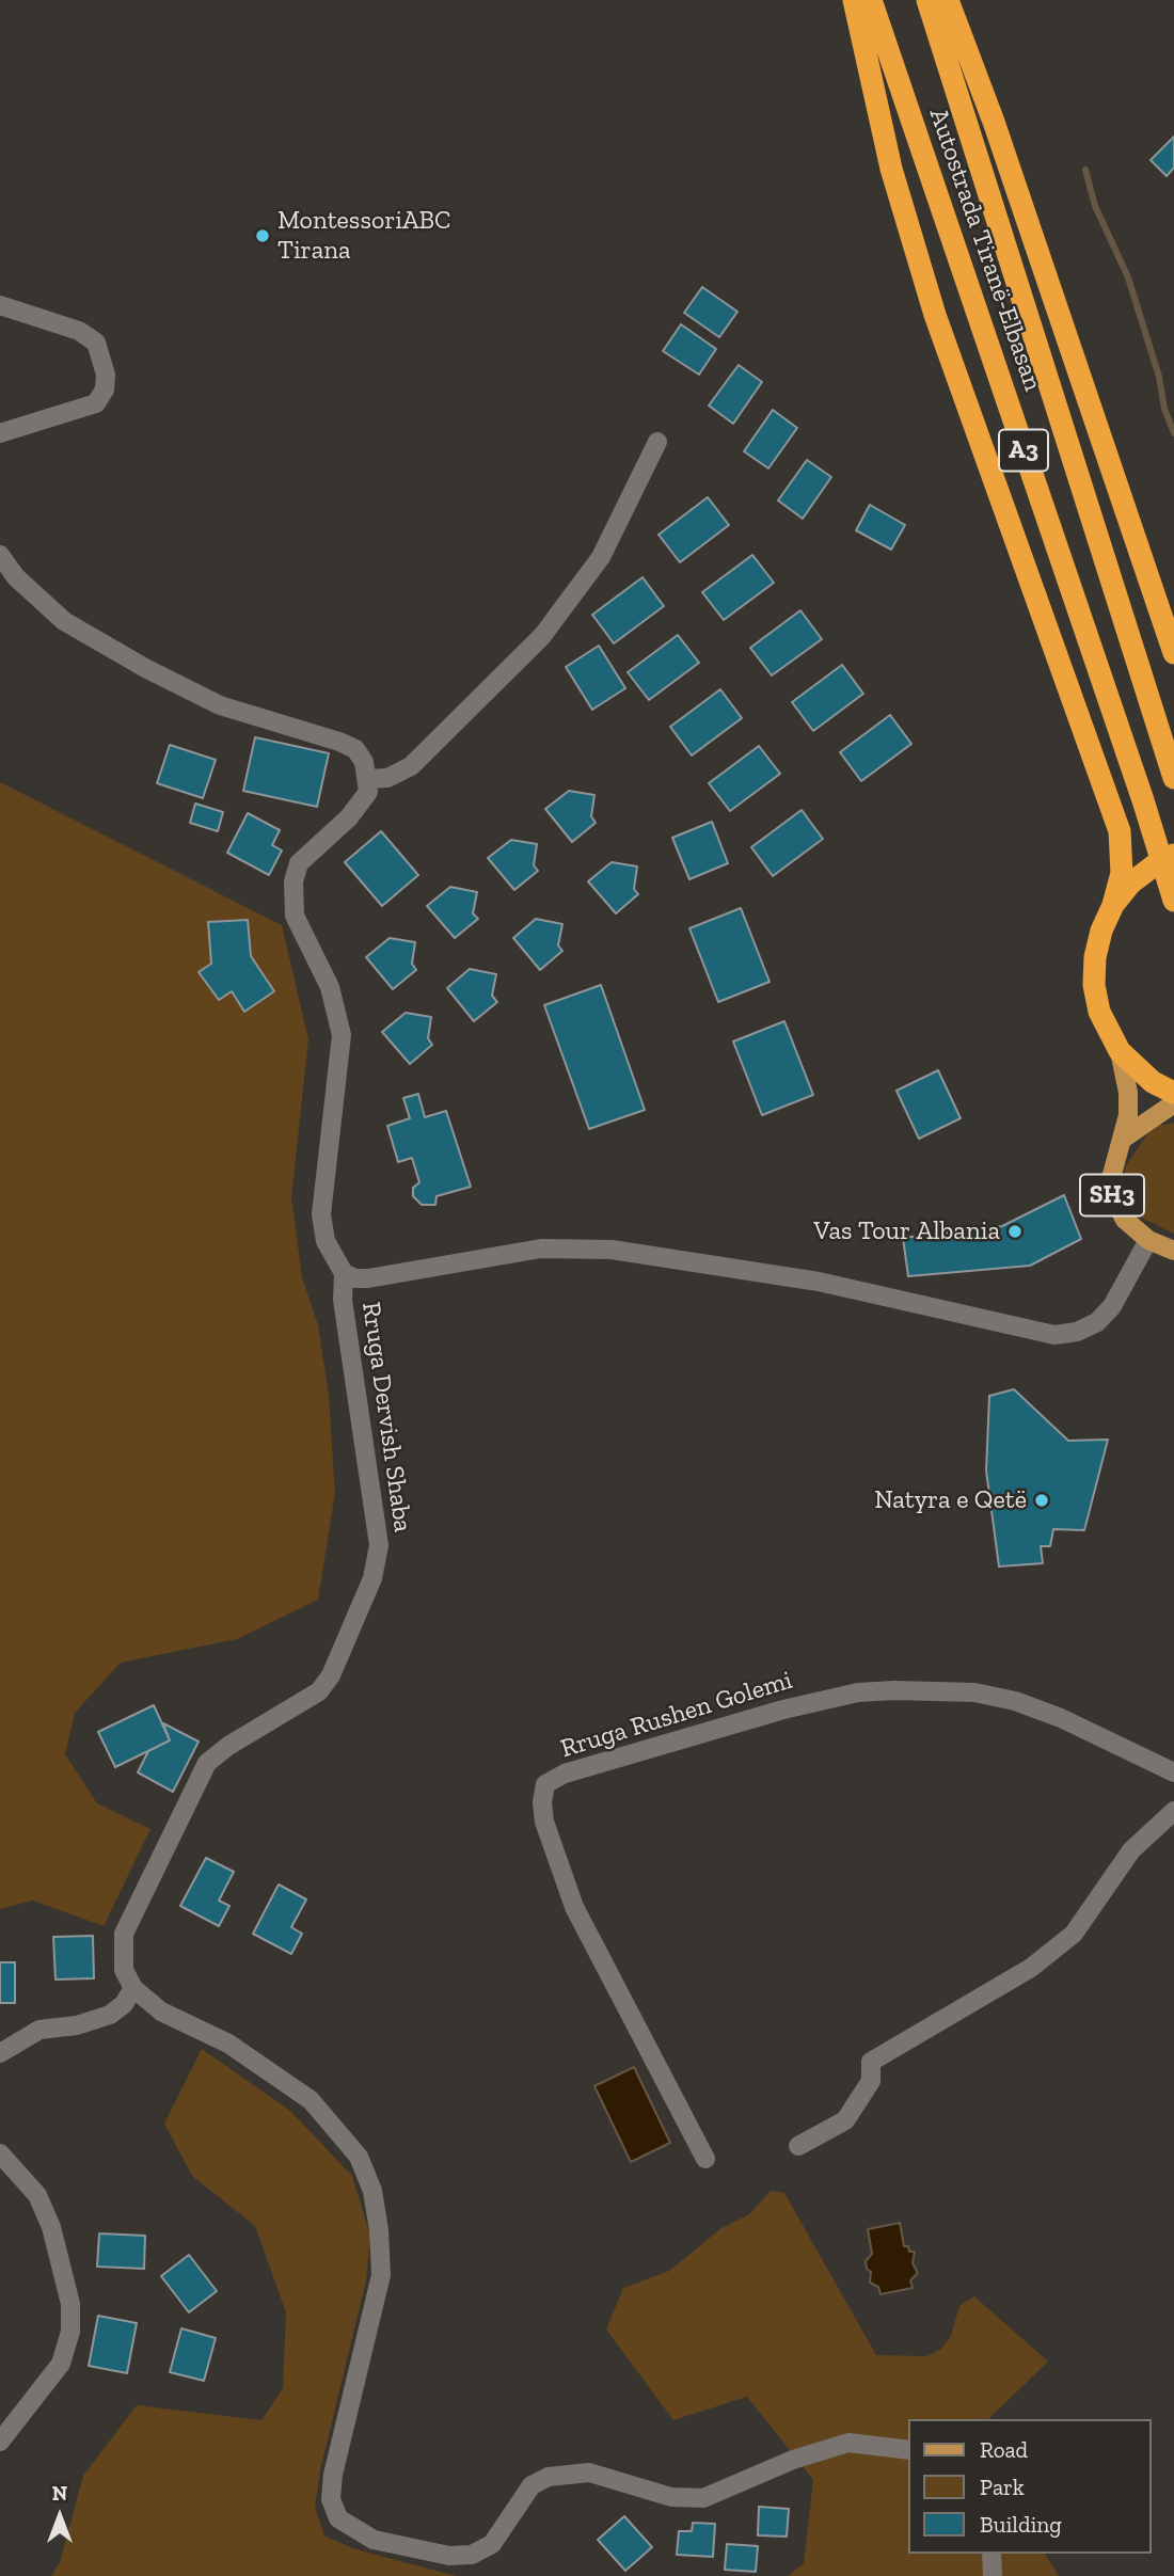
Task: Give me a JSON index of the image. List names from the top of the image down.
{
  "streets": {
    "highway": ["Autostrada Tiranë-Elbasan", "A3"],
    "main road": ["SH3"],
    "street": ["Rruga Dervish Shaba", "Rruga Rushen Golemi"]
  },
  "crossings": [
    ["SH3", "Rruga Dervish Shaba"]
  ],
  "places": ["MontessoriABC Tirana", "Vas Tour Albania", "Natyra e Qetë"],
  "legend": ["Road", "Park", "Building"],
  "north": "top"
}
